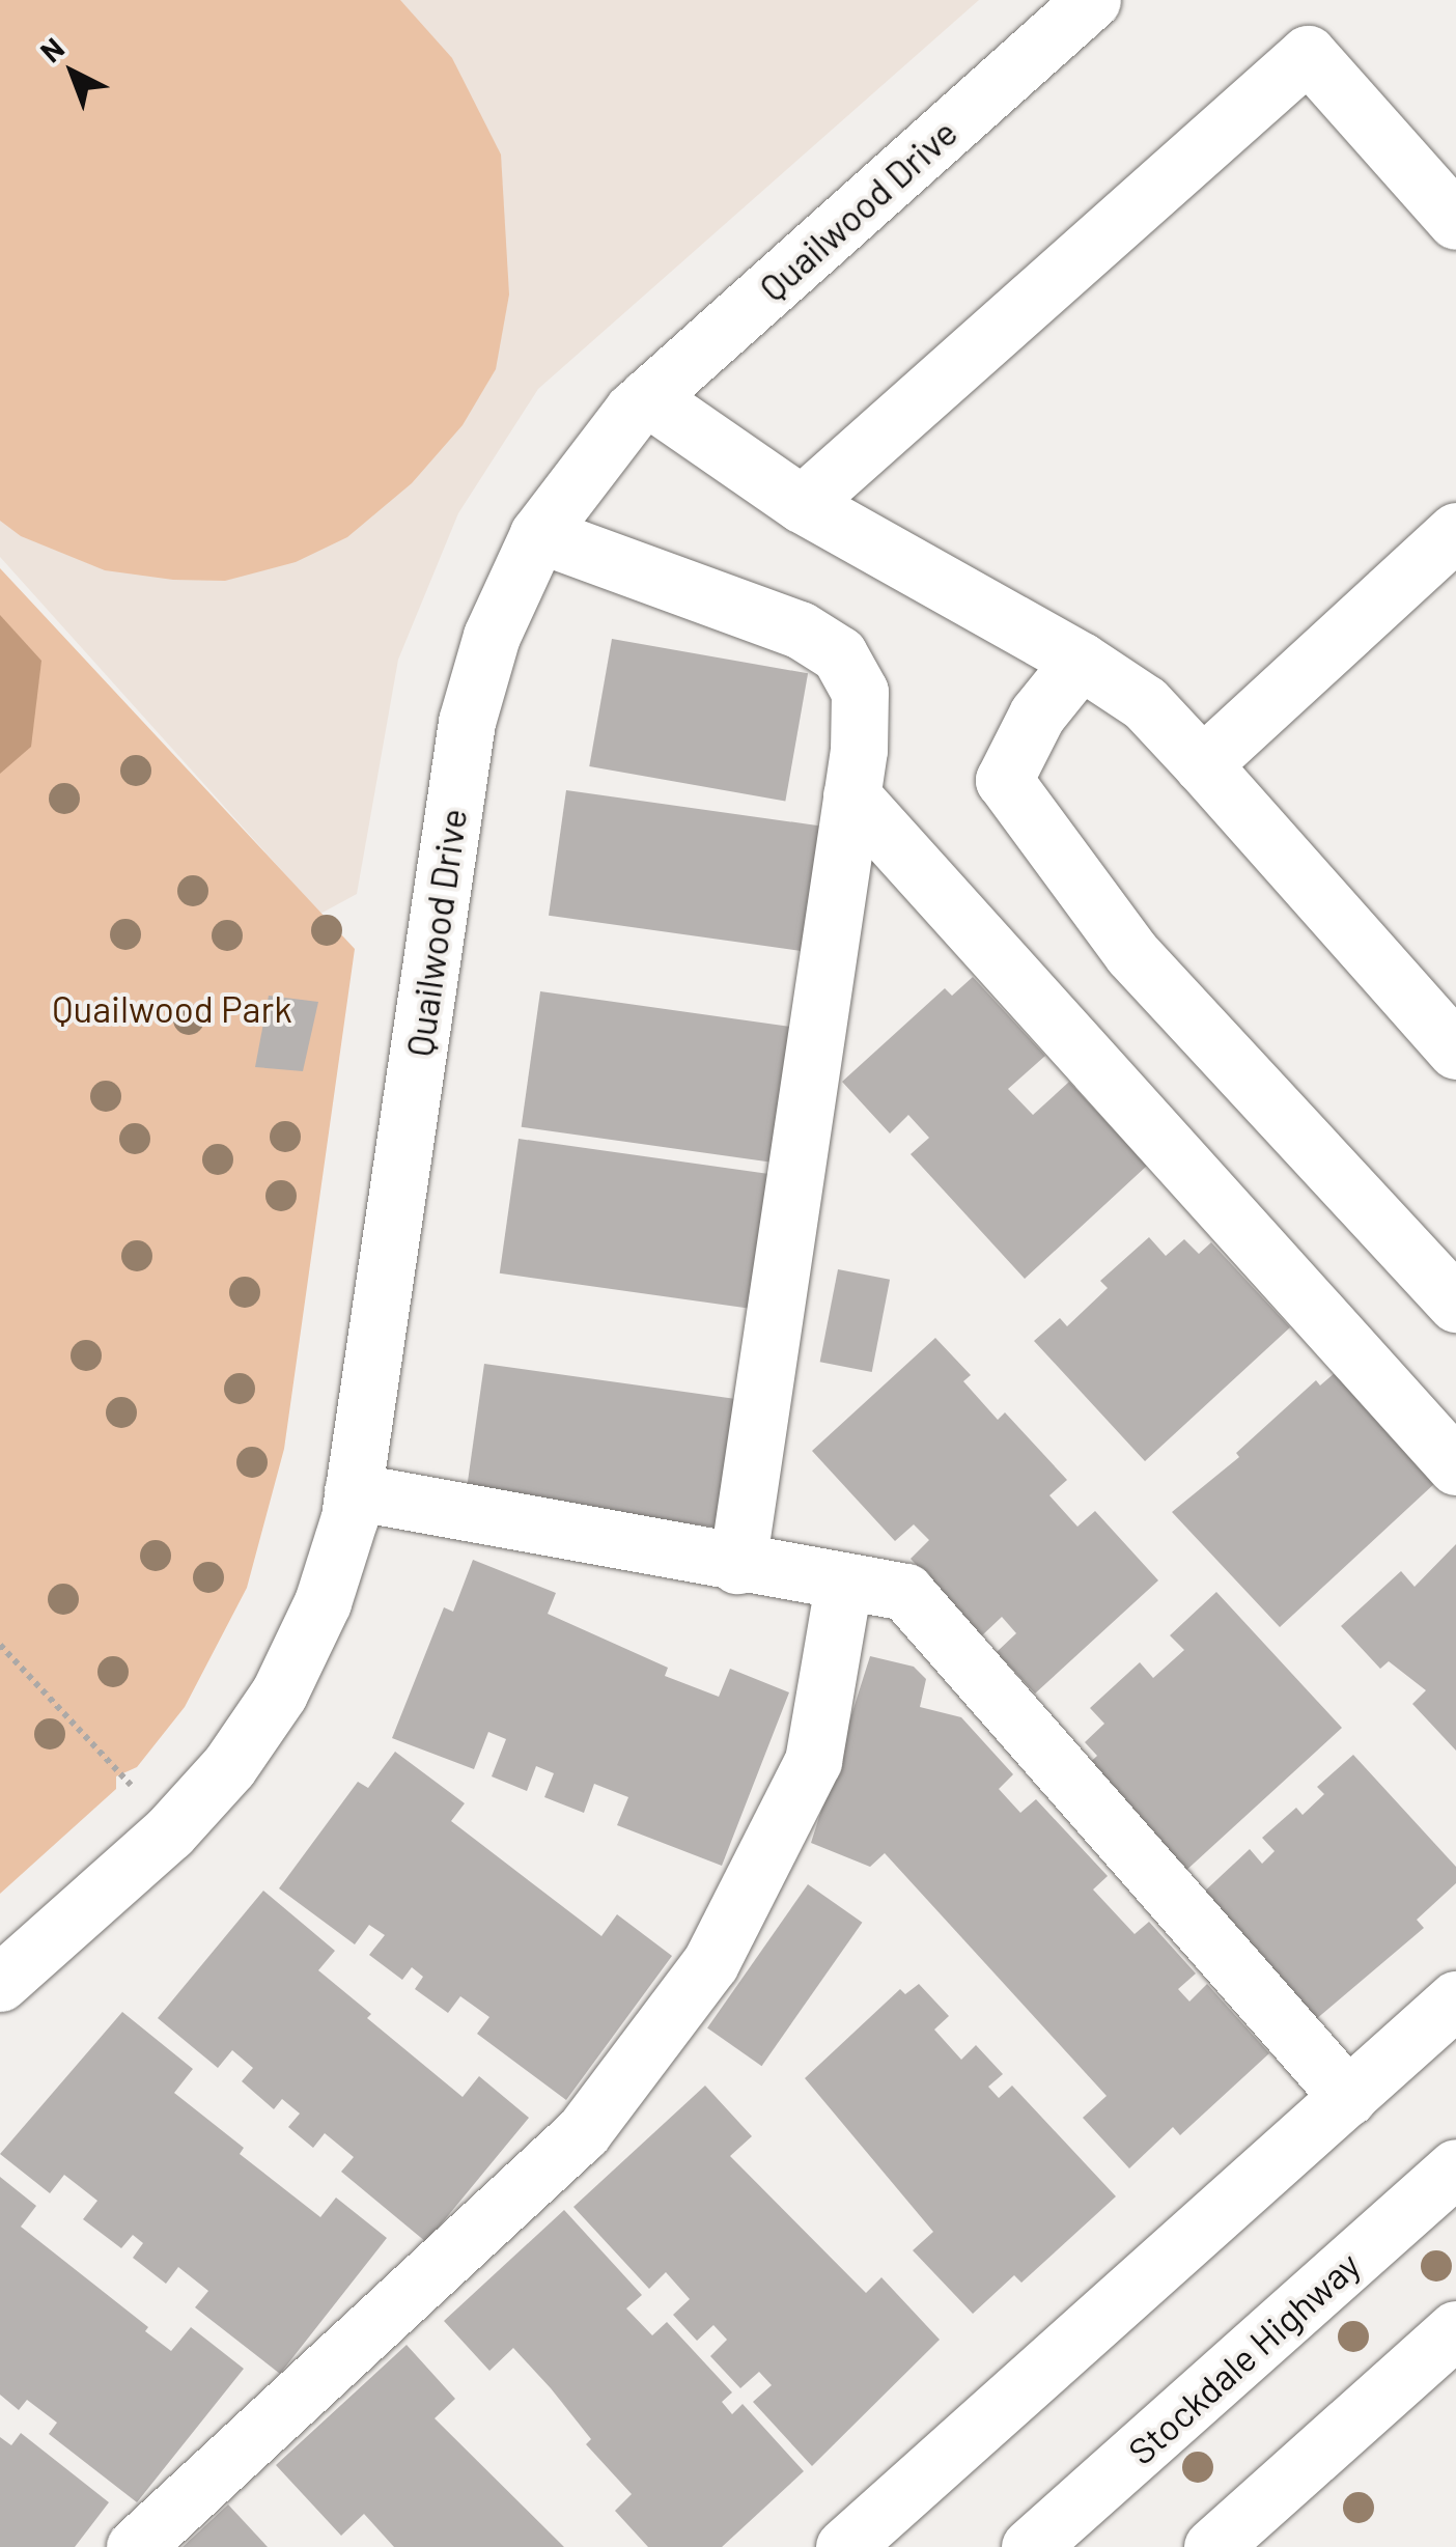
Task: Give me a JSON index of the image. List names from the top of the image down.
{
  "streets": {
    "street": ["Quailwood Drive", "Stockdale Highway"]
  },
  "parks": ["Quailwood Park"],
  "north": "top left"
}
